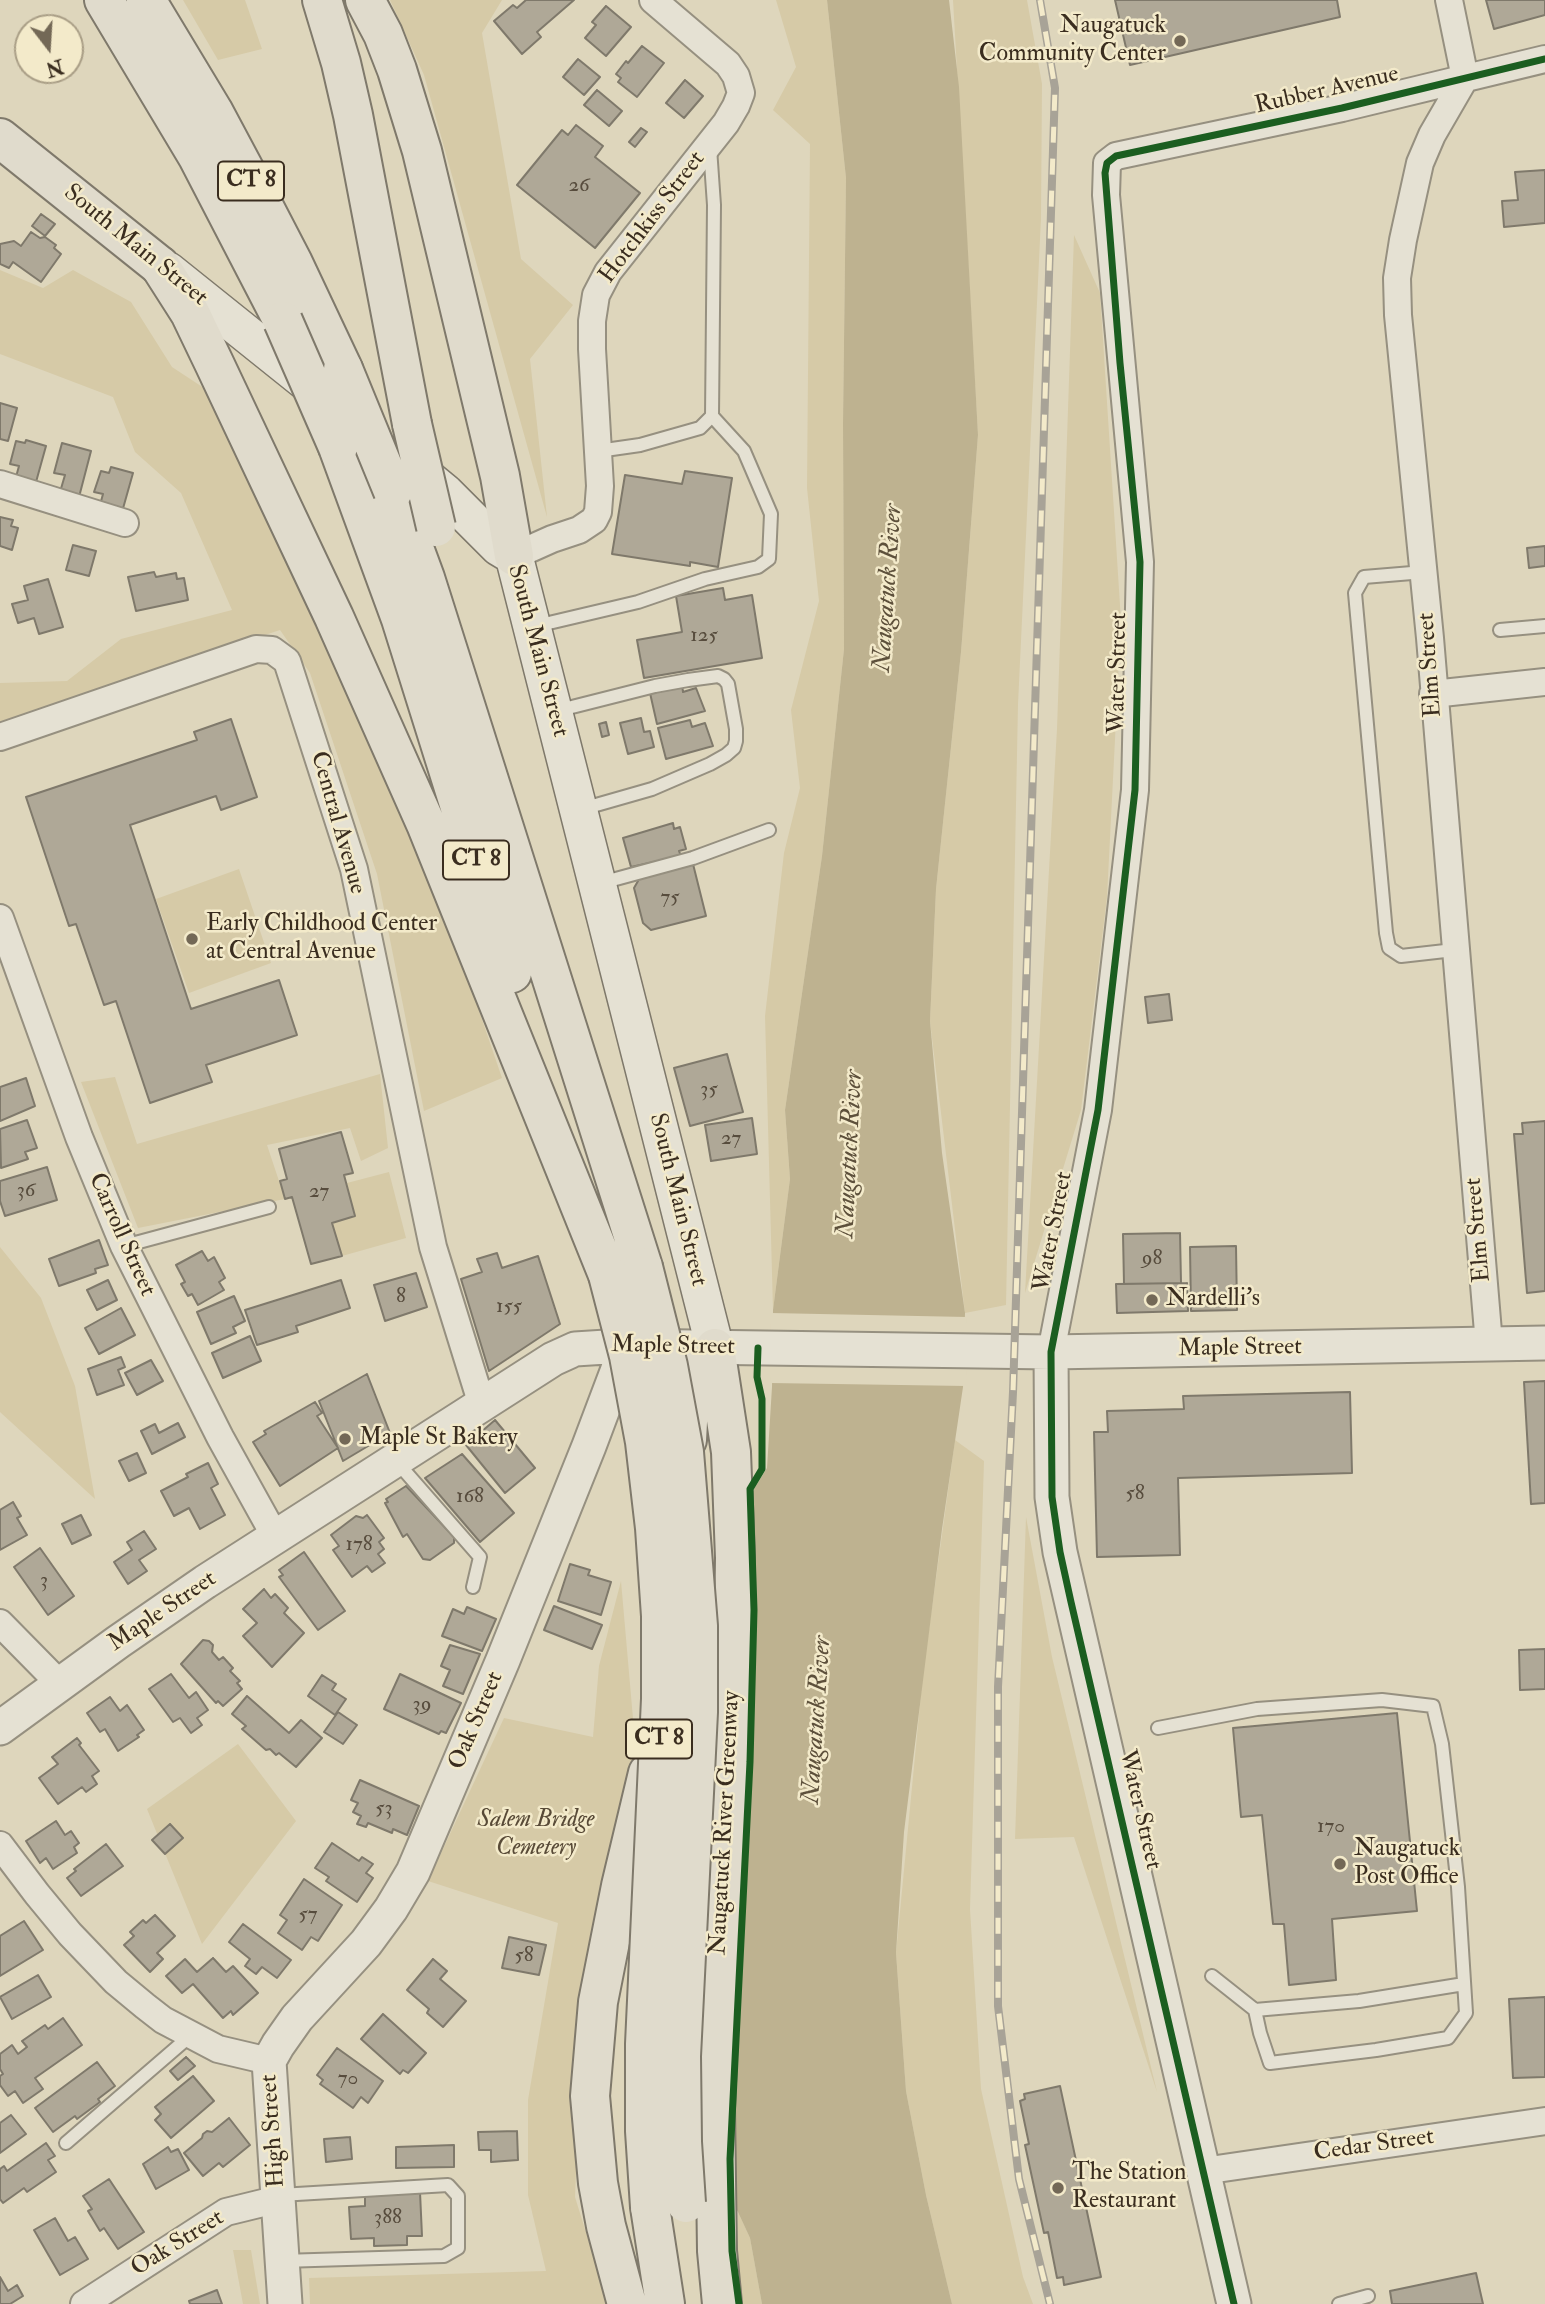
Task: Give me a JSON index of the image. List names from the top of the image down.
{
  "streets": {
    "main road": ["CT 8", "South Main Street"],
    "street": [
      "Rubber Avenue",
      "Hotchkiss Street",
      "Elm Street",
      "Water Street",
      "Central Avenue",
      "Carroll Street",
      "Maple Street",
      "Oak Street",
      "High Street",
      "Cedar Street"
    ],
    "cycle path": ["Naugatuck River Greenway"]
  },
  "crossings": [
    ["Rubber Avenue", "Elm Street"],
    ["Rubber Avenue", "Water Street"],
    ["Hotchkiss Street", "South Main Street"],
    ["South Main Street", "Maple Street"],
    ["Elm Street", "Maple Street"],
    ["Water Street", "Maple Street"],
    ["Water Street", "Cedar Street"],
    ["Central Avenue", "Maple Street"],
    ["Carroll Street", "Maple Street"],
    ["Maple Street", "Oak Street"],
    ["Oak Street", "High Street"]
  ],
  "water": ["Naugatuck River"],
  "parks": ["Salem Bridge Cemetery"],
  "places": [
    "Naugatuck Community Center",
    "Early Childhood Center at Central Avenue",
    "Nardelli's",
    "Maple St Bakery",
    "Naugatuck Post Office",
    "The Station Restaurant"
  ],
  "house_numbers": [
    "26",
    "125",
    "75",
    "35",
    "27",
    "36",
    "27",
    "98",
    "8",
    "155",
    "58",
    "168",
    "178",
    "3",
    "39",
    "53",
    "170",
    "57",
    "58",
    "70",
    "388"
  ],
  "north": "bottom"
}
